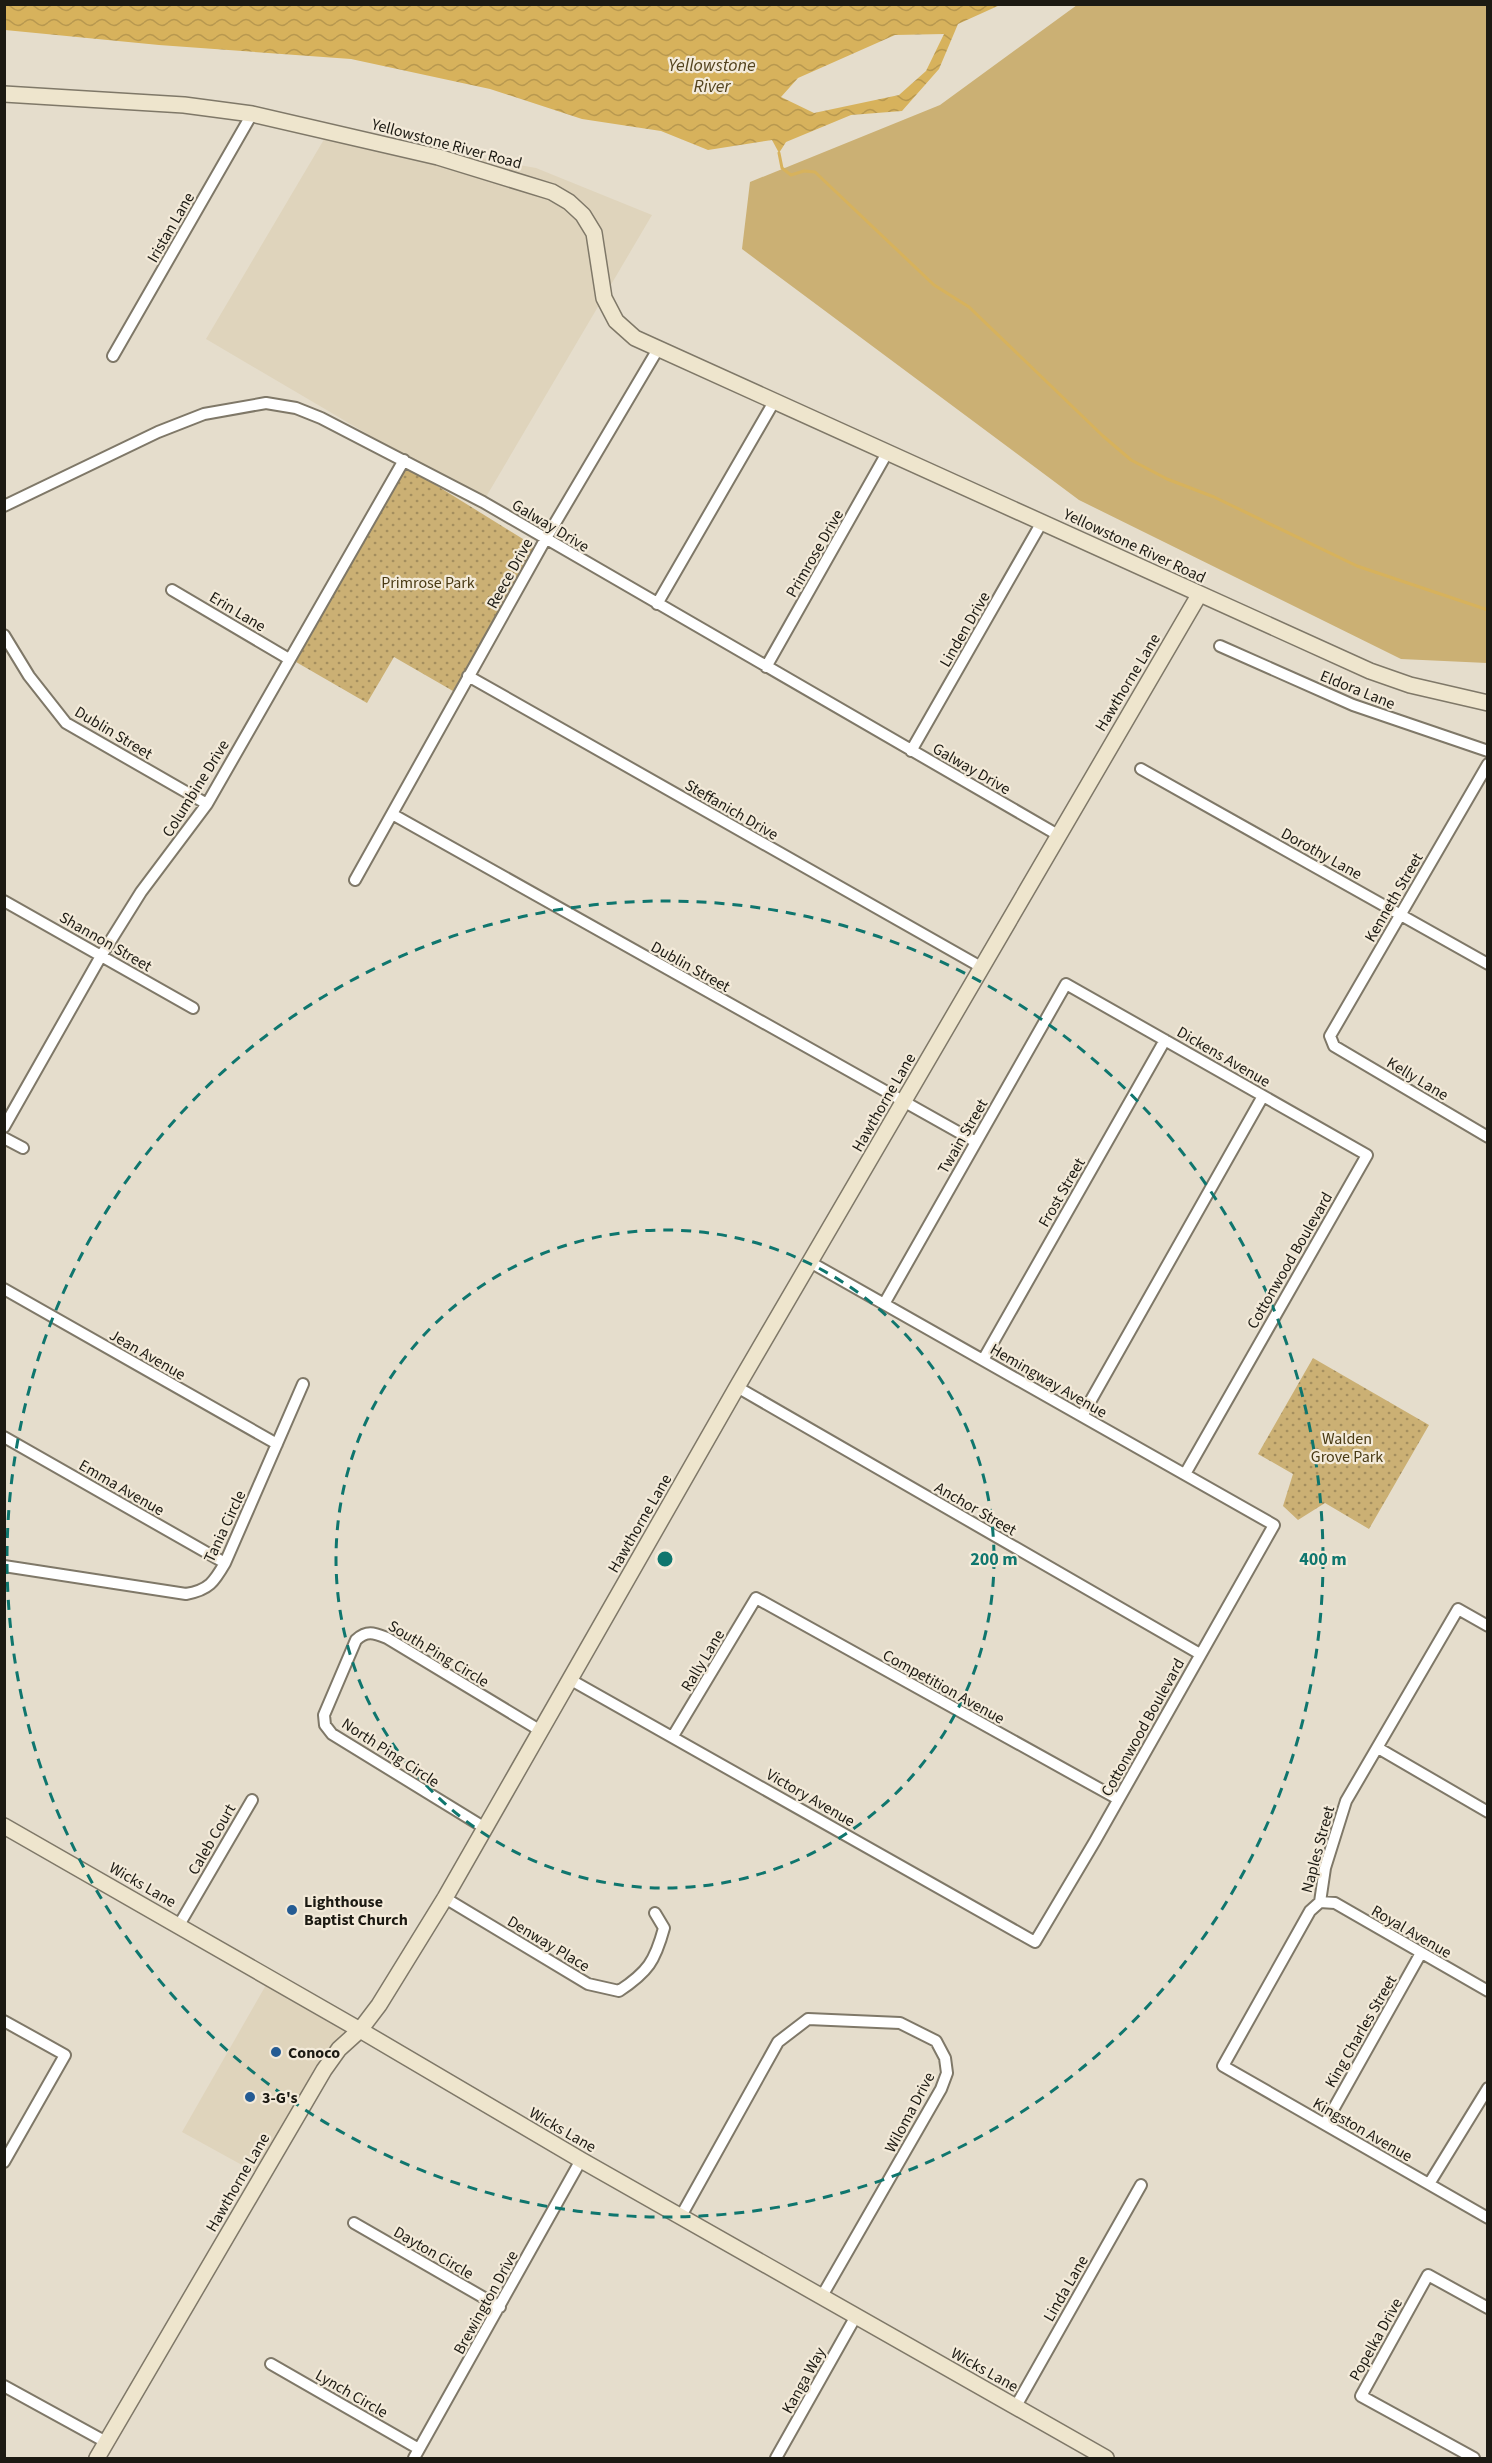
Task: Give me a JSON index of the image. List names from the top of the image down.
{
  "streets": {
    "street": [
      "Yellowstone River Road",
      "Iristan Lane",
      "Galway Drive",
      "Primrose Drive",
      "Reece Drive",
      "Erin Lane",
      "Linden Drive",
      "Hawthorne Lane",
      "Eldora Lane",
      "Dublin Street",
      "Columbine Drive",
      "Steffanich Drive",
      "Dorothy Lane",
      "Kenneth Street",
      "Shannon Street",
      "Dickens Avenue",
      "Kelly Lane",
      "Twain Street",
      "Frost Street",
      "Cottonwood Boulevard",
      "Jean Avenue",
      "Hemingway Avenue",
      "Emma Avenue",
      "Anchor Street",
      "Tania Circle",
      "South Ping Circle",
      "Rally Lane",
      "Competition Avenue",
      "North Ping Circle",
      "Victory Avenue",
      "Caleb Court",
      "Naples Street",
      "Wicks Lane",
      "Royal Avenue",
      "Denway Place",
      "King Charles Street",
      "Wiloma Drive",
      "Kingston Avenue",
      "Dayton Circle",
      "Linda Lane",
      "Brewington Drive",
      "Popelka Drive",
      "Kanga Way",
      "Lynch Circle"
    ]
  },
  "crossings": [
    ["Yellowstone River Road", "Iristan Lane"],
    ["Yellowstone River Road", "Primrose Drive"],
    ["Yellowstone River Road", "Reece Drive"],
    ["Yellowstone River Road", "Linden Drive"],
    ["Yellowstone River Road", "Hawthorne Lane"],
    ["Galway Drive", "Primrose Drive"],
    ["Galway Drive", "Reece Drive"],
    ["Galway Drive", "Linden Drive"],
    ["Galway Drive", "Hawthorne Lane"],
    ["Galway Drive", "Columbine Drive"],
    ["Reece Drive", "Dublin Street"],
    ["Reece Drive", "Steffanich Drive"],
    ["Erin Lane", "Columbine Drive"],
    ["Hawthorne Lane", "Dublin Street"],
    ["Hawthorne Lane", "Steffanich Drive"],
    ["Hawthorne Lane", "Hemingway Avenue"],
    ["Hawthorne Lane", "Anchor Street"],
    ["Hawthorne Lane", "South Ping Circle"],
    ["Hawthorne Lane", "North Ping Circle"],
    ["Hawthorne Lane", "Victory Avenue"],
    ["Hawthorne Lane", "Wicks Lane"],
    ["Hawthorne Lane", "Denway Place"],
    ["Dublin Street", "Columbine Drive"],
    ["Dublin Street", "Twain Street"],
    ["Columbine Drive", "Shannon Street"],
    ["Dorothy Lane", "Kenneth Street"],
    ["Kenneth Street", "Kelly Lane"],
    ["Dickens Avenue", "Twain Street"],
    ["Dickens Avenue", "Frost Street"],
    ["Dickens Avenue", "Cottonwood Boulevard"],
    ["Twain Street", "Hemingway Avenue"],
    ["Frost Street", "Hemingway Avenue"],
    ["Cottonwood Boulevard", "Hemingway Avenue"],
    ["Cottonwood Boulevard", "Anchor Street"],
    ["Cottonwood Boulevard", "Competition Avenue"],
    ["Cottonwood Boulevard", "Victory Avenue"],
    ["Jean Avenue", "Tania Circle"],
    ["Emma Avenue", "Tania Circle"],
    ["South Ping Circle", "North Ping Circle"],
    ["Rally Lane", "Competition Avenue"],
    ["Rally Lane", "Victory Avenue"],
    ["Caleb Court", "Wicks Lane"],
    ["Naples Street", "Royal Avenue"],
    ["Naples Street", "Kingston Avenue"],
    ["Wicks Lane", "Wiloma Drive"],
    ["Wicks Lane", "Linda Lane"],
    ["Wicks Lane", "Brewington Drive"],
    ["Wicks Lane", "Kanga Way"],
    ["Royal Avenue", "King Charles Street"],
    ["King Charles Street", "Kingston Avenue"],
    ["Dayton Circle", "Brewington Drive"],
    ["Brewington Drive", "Lynch Circle"]
  ],
  "water": ["Yellowstone River"],
  "parks": ["Primrose Park", "Walden Grove Park"],
  "places": ["Lighthouse Baptist Church", "Conoco", "3-G's"],
  "rings": ["200 m", "400 m"]
}
